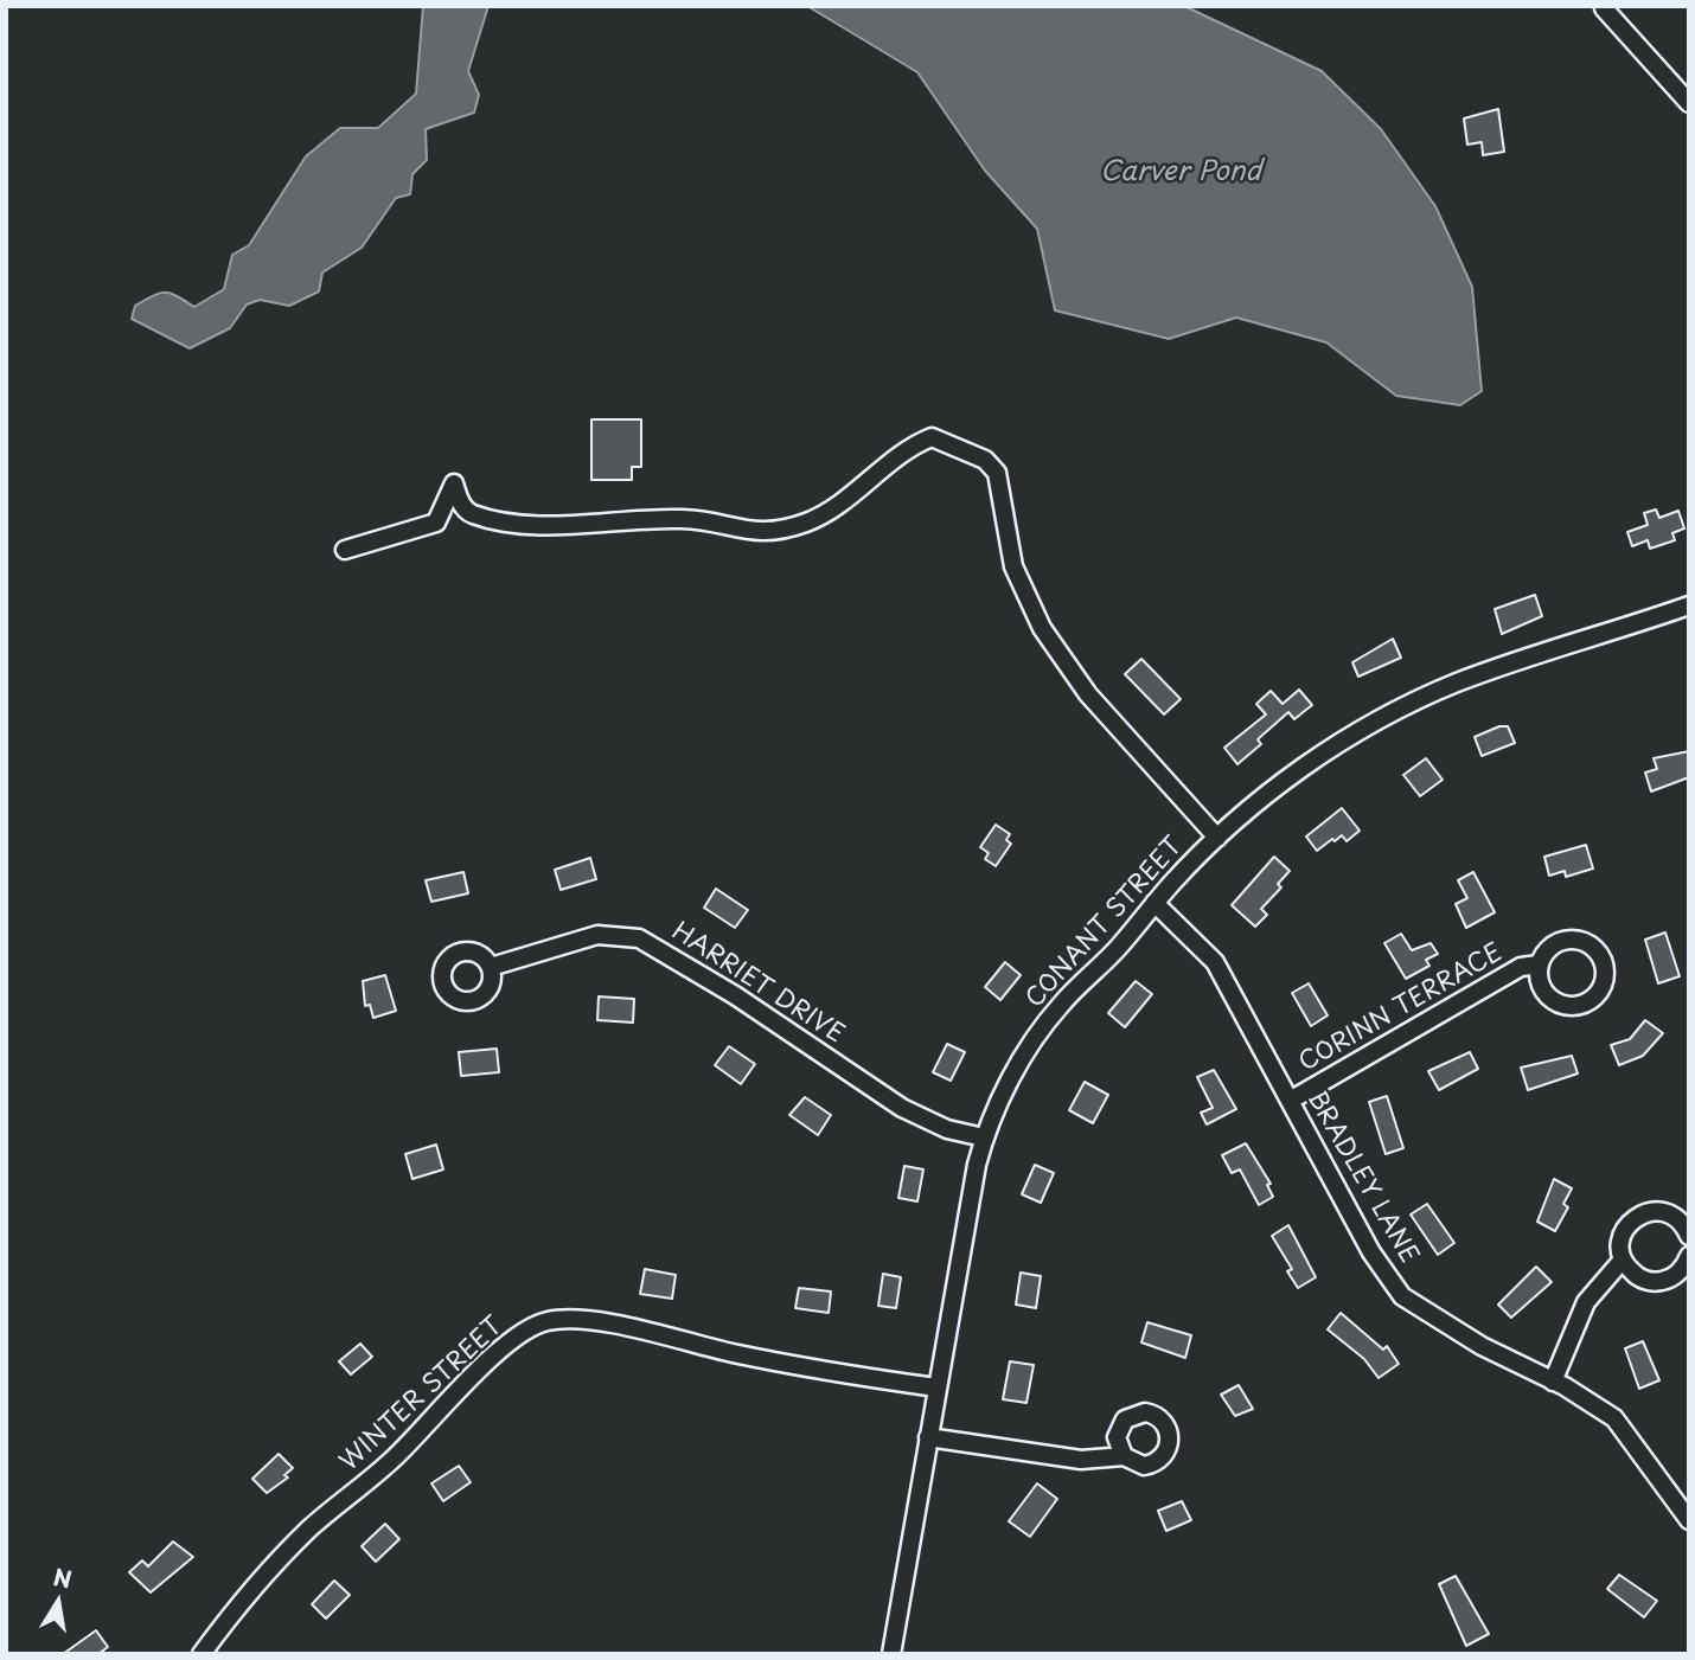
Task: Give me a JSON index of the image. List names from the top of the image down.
{
  "streets": {
    "street": [
      "CONANT STREET",
      "HARRIET DRIVE",
      "CORINN TERRACE",
      "BRADLEY LANE",
      "WINTER STREET"
    ]
  },
  "crossings": [
    ["CONANT STREET", "HARRIET DRIVE"],
    ["CONANT STREET", "BRADLEY LANE"],
    ["CONANT STREET", "WINTER STREET"],
    ["CORINN TERRACE", "BRADLEY LANE"]
  ],
  "water": ["Carver Pond"],
  "north": "top"
}
